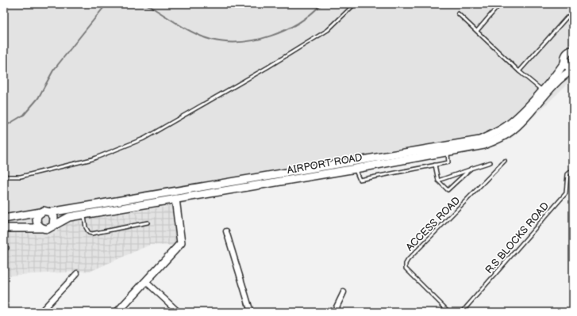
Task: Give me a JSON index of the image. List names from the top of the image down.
{
  "streets": {
    "main road": ["AIRPORT ROAD"],
    "lane": ["ACCESS ROAD", "R.S BLOCKS ROAD"]
  }
}
